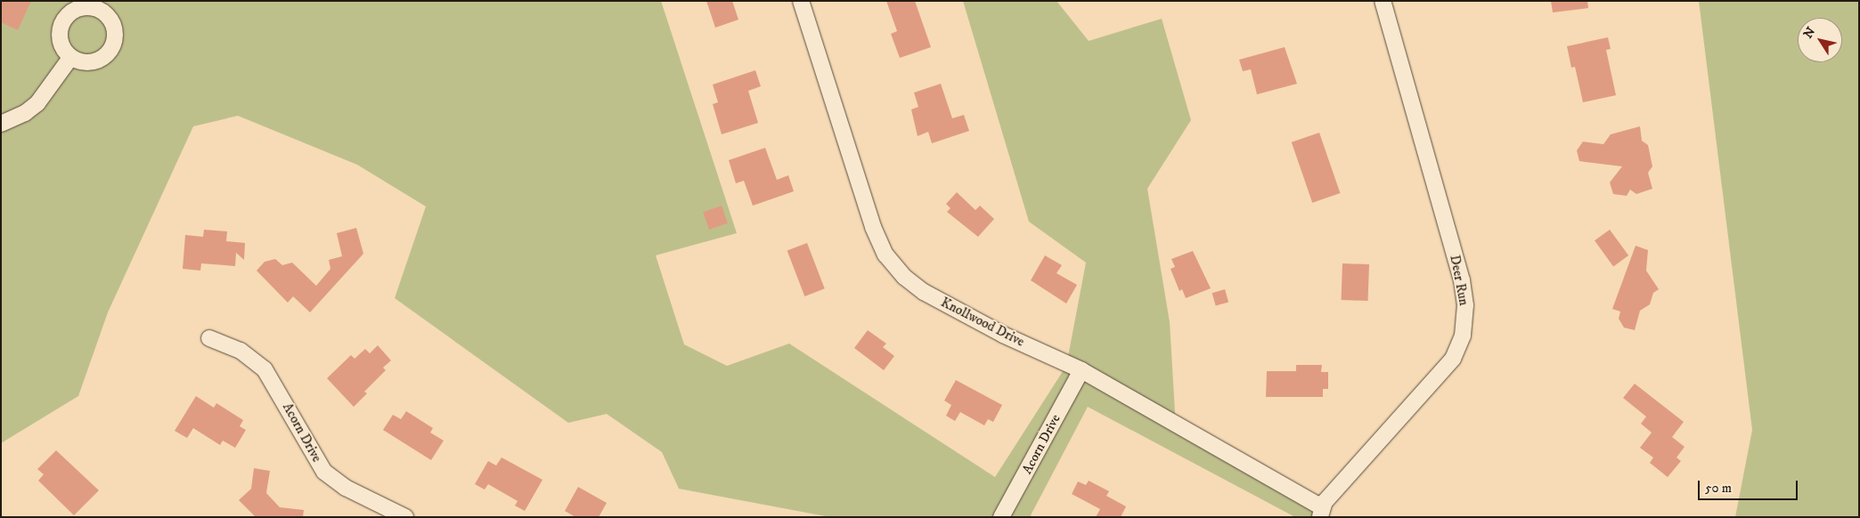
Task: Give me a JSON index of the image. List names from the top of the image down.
{
  "streets": {
    "street": ["Deer Run", "Knollwood Drive", "Acorn Drive"]
  },
  "crossings": [
    ["Deer Run", "Knollwood Drive"],
    ["Knollwood Drive", "Acorn Drive"]
  ],
  "scale_bar": "50 m",
  "north": "top left"
}
